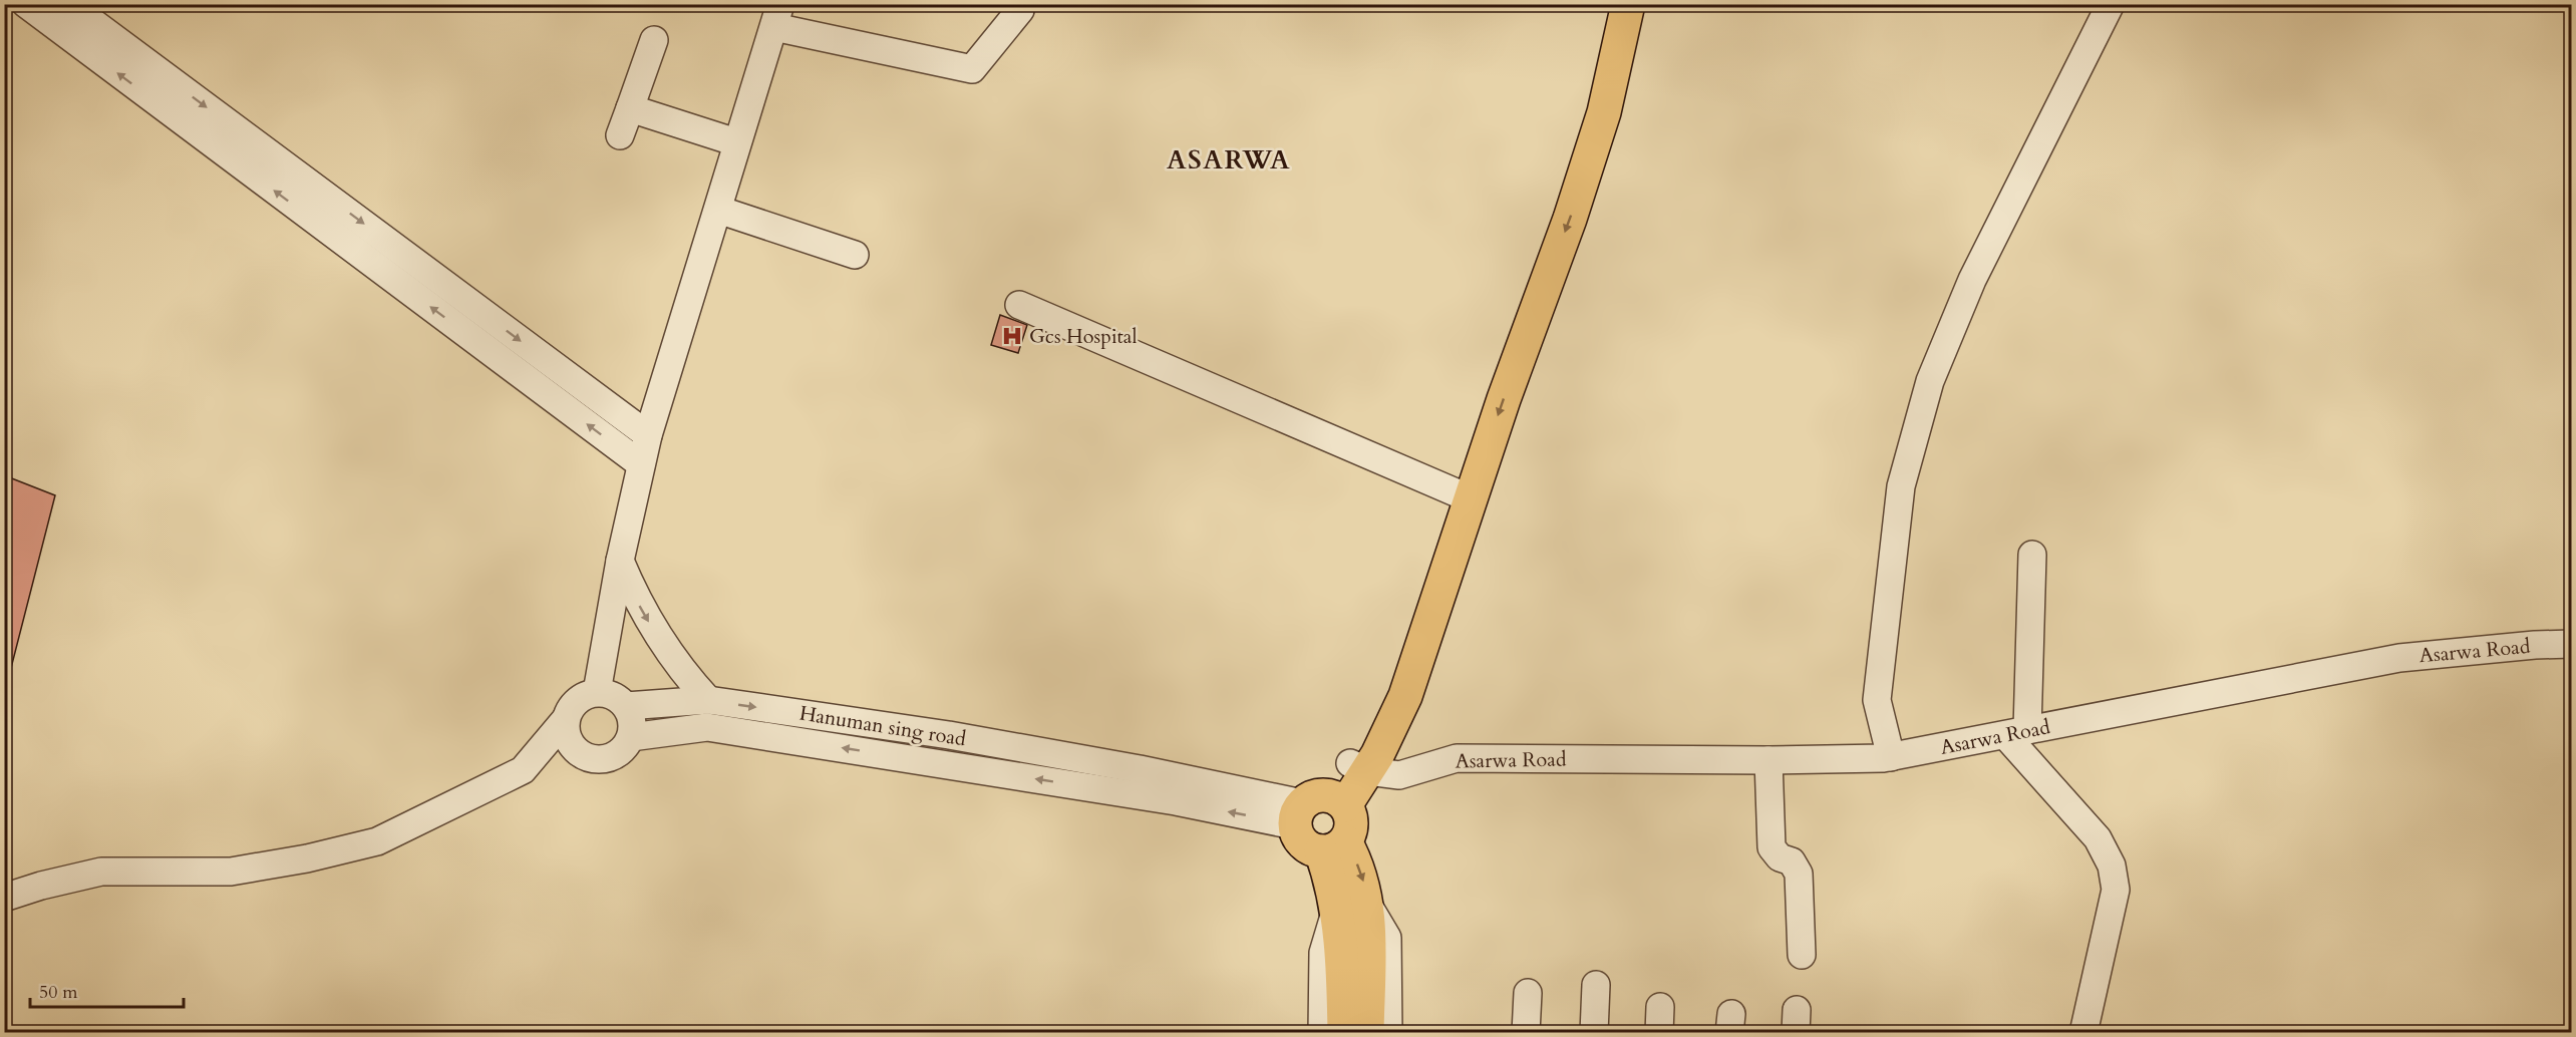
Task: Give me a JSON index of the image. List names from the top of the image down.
{
  "streets": {
    "street": ["Asarwa Road", "Hanuman sing road"]
  },
  "districts": ["ASARWA"],
  "places": {
    "hospital": ["Gcs Hospital"]
  },
  "scale_bar": "50 m"
}
